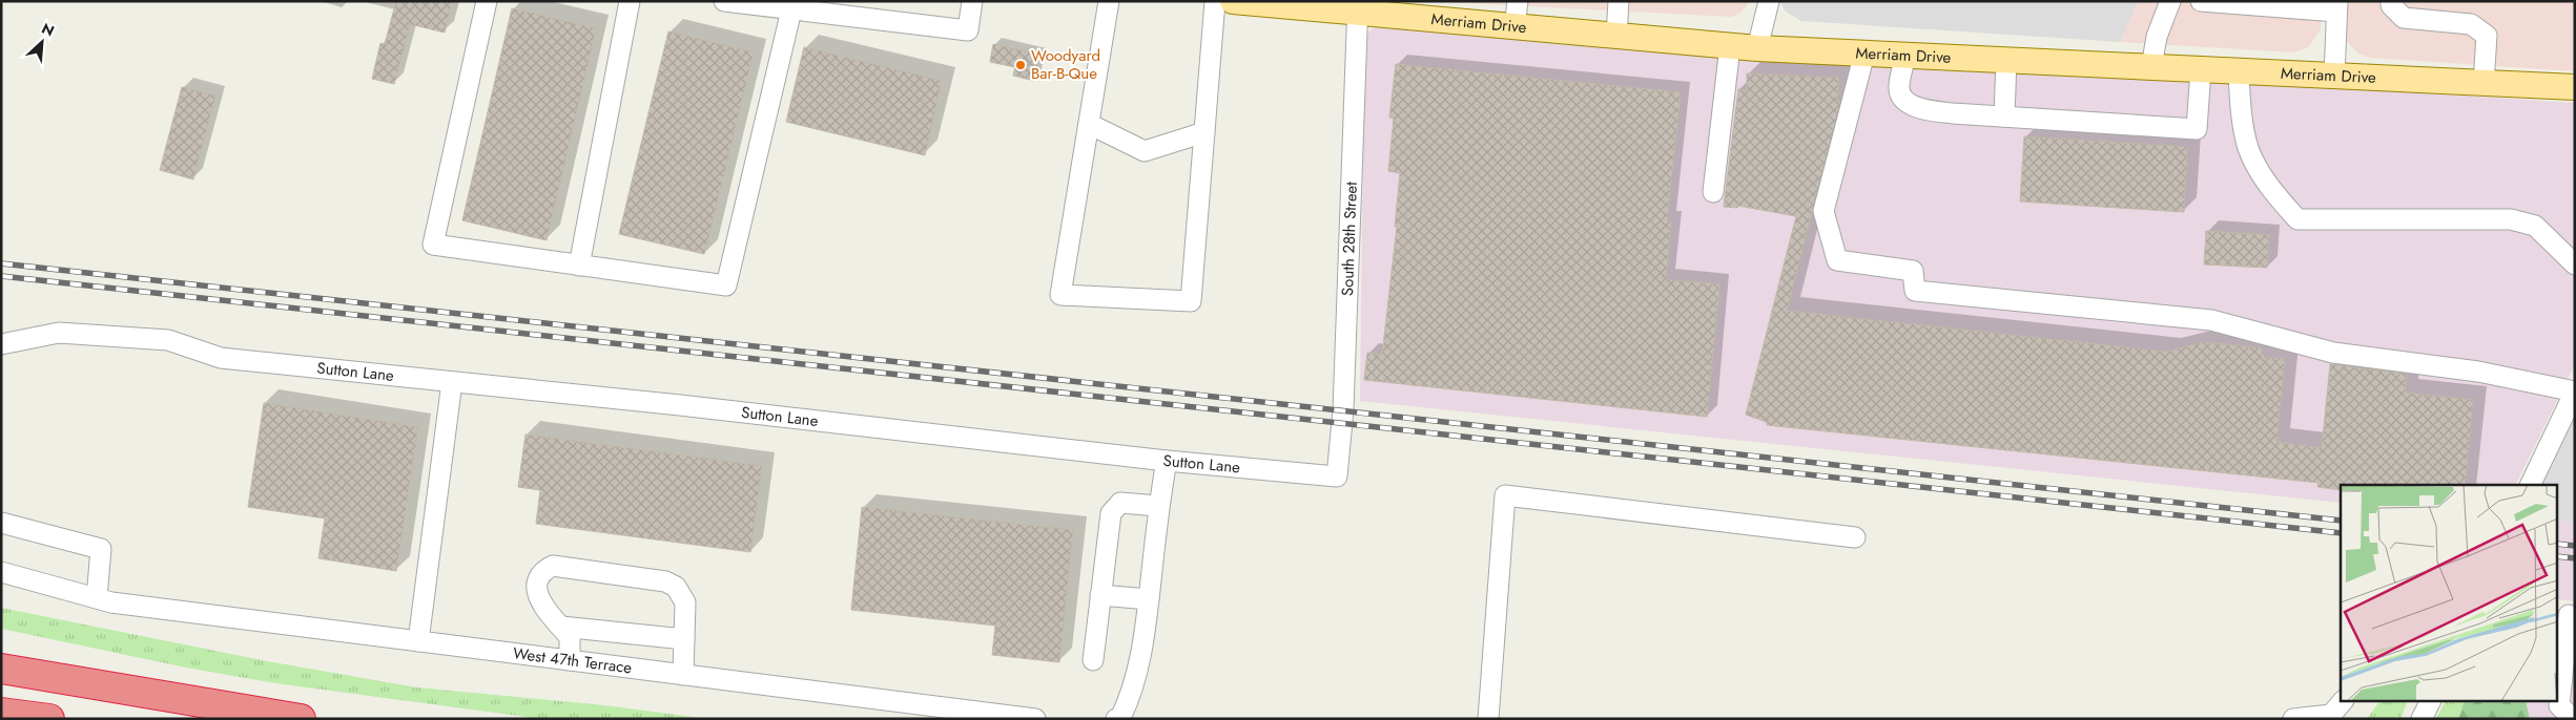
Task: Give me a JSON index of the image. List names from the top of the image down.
{
  "streets": {
    "main road": ["Merriam Drive"],
    "street": ["South 28th Street", "Sutton Lane", "West 47th Terrace"]
  },
  "crossings": [
    ["Merriam Drive", "South 28th Street"],
    ["South 28th Street", "Sutton Lane"]
  ],
  "places": ["Woodyard Bar-B-Que"],
  "north": "top right"
}
